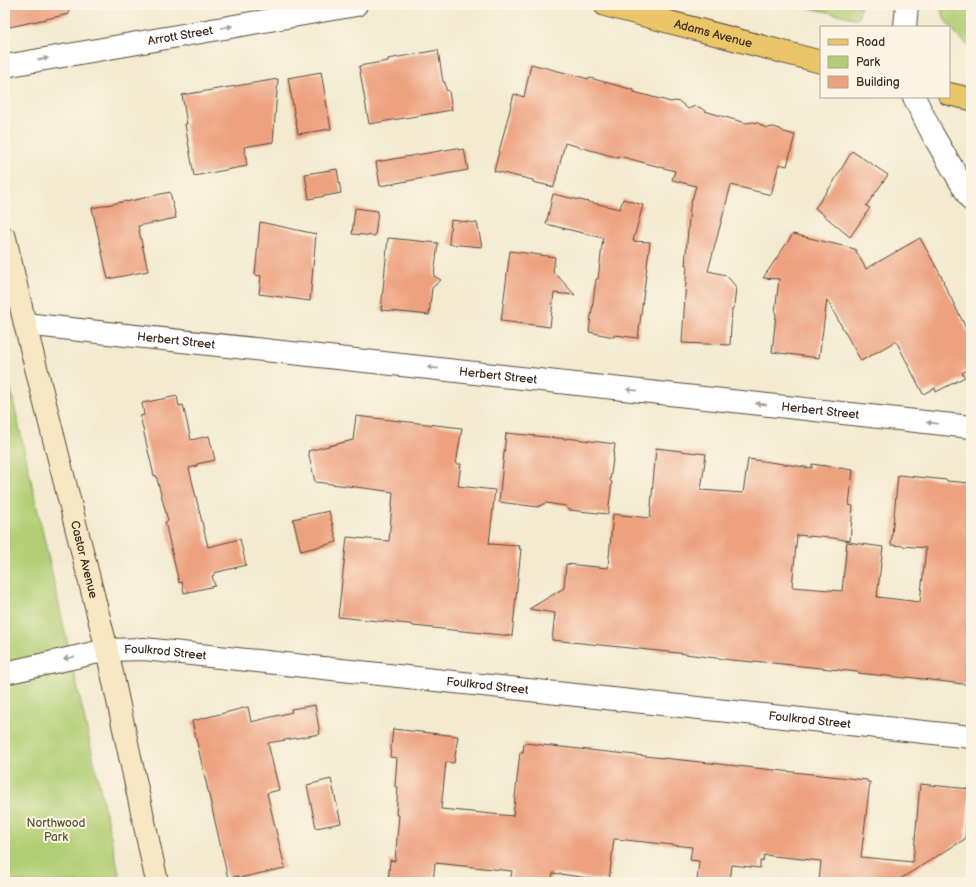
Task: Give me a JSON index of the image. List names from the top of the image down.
{
  "streets": {
    "main road": ["Adams Avenue"],
    "street": [
      "Arrott Street",
      "Herbert Street",
      "Castor Avenue",
      "Foulkrod Street"
    ]
  },
  "crossings": [
    ["Herbert Street", "Castor Avenue"],
    ["Castor Avenue", "Foulkrod Street"]
  ],
  "one_way": ["Arrott Street", "Herbert Street"],
  "parks": ["Northwood Park"],
  "legend": ["Road", "Park", "Building"]
}
